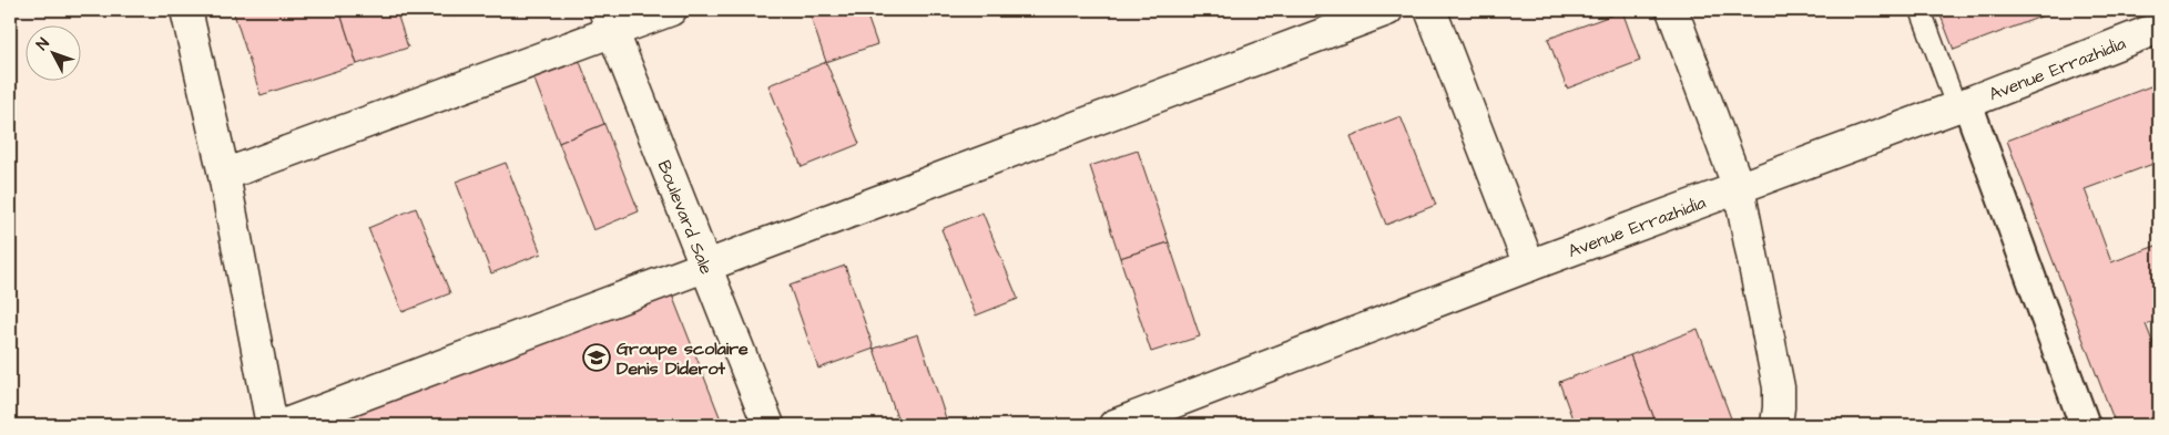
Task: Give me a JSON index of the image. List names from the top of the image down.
{
  "streets": {
    "street": ["Avenue Errazhidia", "Boulevard Sale"]
  },
  "places": {
    "school or university": ["Groupe scolaire Denis Diderot"]
  },
  "north": "top left"
}
